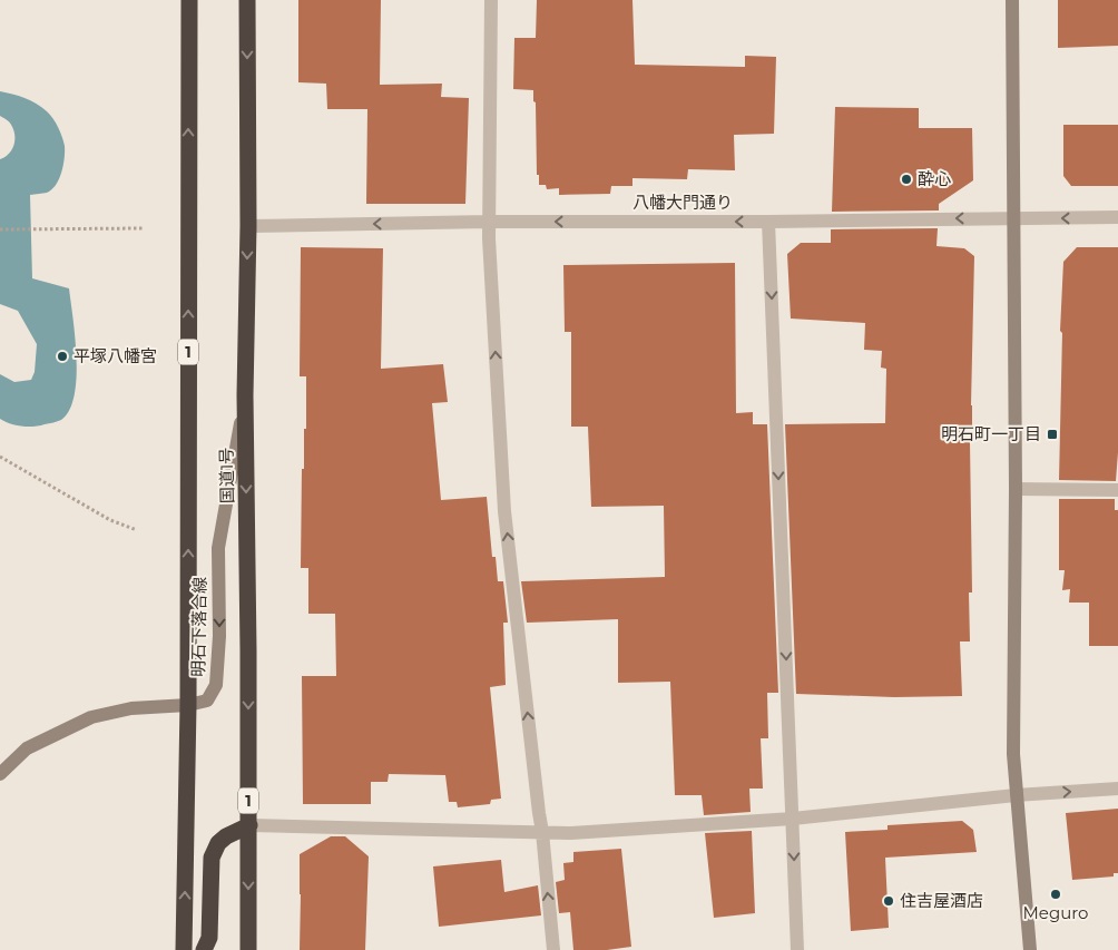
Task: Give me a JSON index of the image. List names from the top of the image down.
{
  "streets": {
    "highway": ["1", "国道1号"],
    "street": ["八幡大門通り", "明石下落合線"]
  },
  "crossings": [
    ["八幡大門通り", "国道1号"],
    ["1", "明石下落合線"],
    ["国道1号", "明石下落合線"]
  ],
  "one_way": ["八幡大門通り", "明石下落合線"],
  "places": {
    "other": [
      "酔心",
      "平塚八幡宮",
      "Meguro",
      "住吉屋酒店"
    ],
    "transit": ["明石町一丁目"]
  }
}
